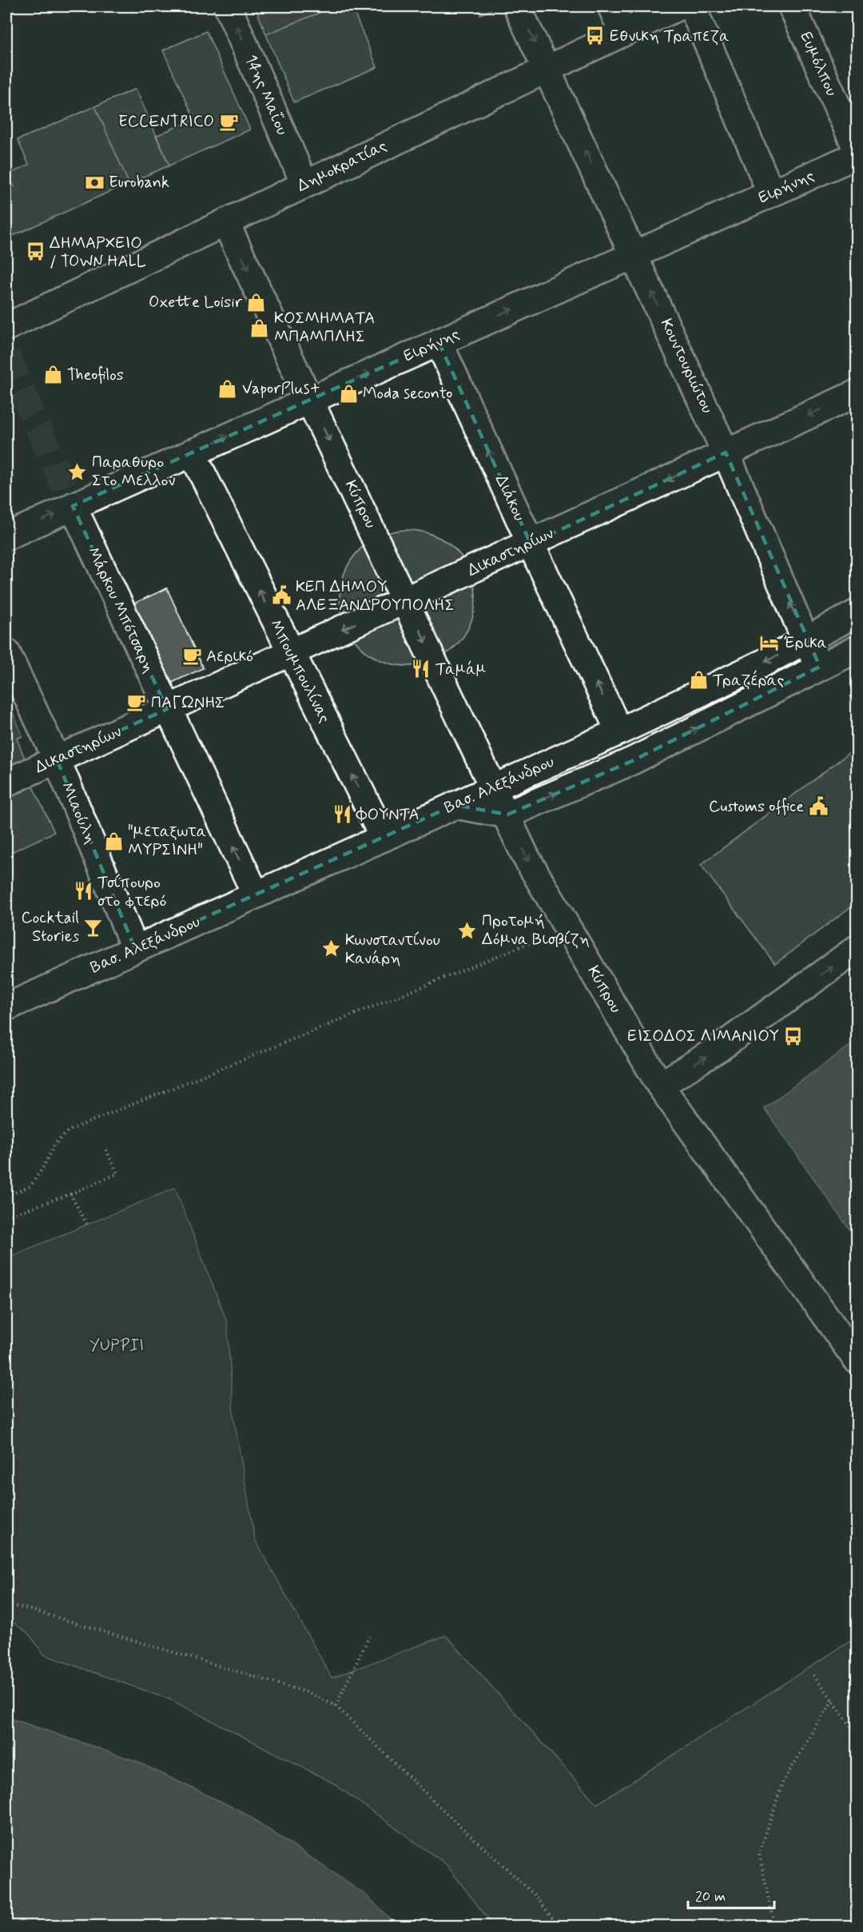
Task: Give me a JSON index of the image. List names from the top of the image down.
{
  "streets": {
    "street": [
      "Ευμόλπου",
      "14ης Μαΐου",
      "Δημοκρατίας",
      "Ειρήνης",
      "Κουντουριώτου",
      "Διάκου",
      "Κύπρου",
      "Δικαστηρίων",
      "Μάρκου Μπότσαρη",
      "Μπουμπουλίνας",
      "Βασ. Αλεξάνδρου",
      "Μιαούλη"
    ]
  },
  "crossings": [
    ["14ης Μαΐου", "Δημοκρατίας"],
    ["Δημοκρατίας", "Κουντουριώτου"],
    ["Δημοκρατίας", "Κύπρου"],
    ["Ειρήνης", "Κουντουριώτου"],
    ["Ειρήνης", "Διάκου"],
    ["Ειρήνης", "Κύπρου"],
    ["Ειρήνης", "Μάρκου Μπότσαρη"],
    ["Ειρήνης", "Μπουμπουλίνας"],
    ["Κουντουριώτου", "Δικαστηρίων"],
    ["Κουντουριώτου", "Βασ. Αλεξάνδρου"],
    ["Διάκου", "Δικαστηρίων"],
    ["Διάκου", "Βασ. Αλεξάνδρου"],
    ["Κύπρου", "Δικαστηρίων"],
    ["Κύπρου", "Βασ. Αλεξάνδρου"],
    ["Δικαστηρίων", "Μάρκου Μπότσαρη"],
    ["Δικαστηρίων", "Μπουμπουλίνας"],
    ["Δικαστηρίων", "Μιαούλη"],
    ["Μάρκου Μπότσαρη", "Βασ. Αλεξάνδρου"],
    ["Μπουμπουλίνας", "Βασ. Αλεξάνδρου"],
    ["Βασ. Αλεξάνδρου", "Μιαούλη"]
  ],
  "one_way": [
    "14ης Μαΐου",
    "Ειρήνης",
    "Διάκου",
    "Κύπρου",
    "Δικαστηρίων",
    "Μάρκου Μπότσαρη",
    "Μπουμπουλίνας"
  ],
  "parks": ["YUPPII"],
  "places": {
    "bus stop": ["Εθνικη Τραπεζα", "ΔΗΜΑΡΧΕΙΟ / TOWN HALL", "ΕΙΣΟΔΟΣ ΛΙΜΑΝΙΟΥ"],
    "cafe": ["ECCENTRICO", "Αερικό", "ΠΑΓΩΝΗΣ"],
    "bank": ["Eurobank"],
    "shop": [
      "Oxette Loisir",
      "ΚΟΣΜΗΜΑΤΑ ΜΠΑΜΠΛΗΣ",
      "Theofilos",
      "VaporPlus+",
      "Moda seconto",
      "Τραζέρας",
      "\"μεταξωτα ΜΥΡΣΙΝΗ\""
    ],
    "place": ["Παραθυρο Στο Μελλον", "Προτομή Δόμνα Βισβίζη", "Κωνσταντίνου Κανάρη"],
    "public building": ["ΚΕΠ ΔΗΜΟΥ ΑΛΕΞΑΝΔΡΟΥΠΟΛΗΣ", "Customs office"],
    "hotel": ["Έρικα"],
    "restaurant": ["Ταμάμ", "ΦΟΥΝΤΑ", "Τσίπουρο στο φτερό"],
    "bar": ["Cocktail Stories"]
  },
  "scale_bar": "20 m"
}
